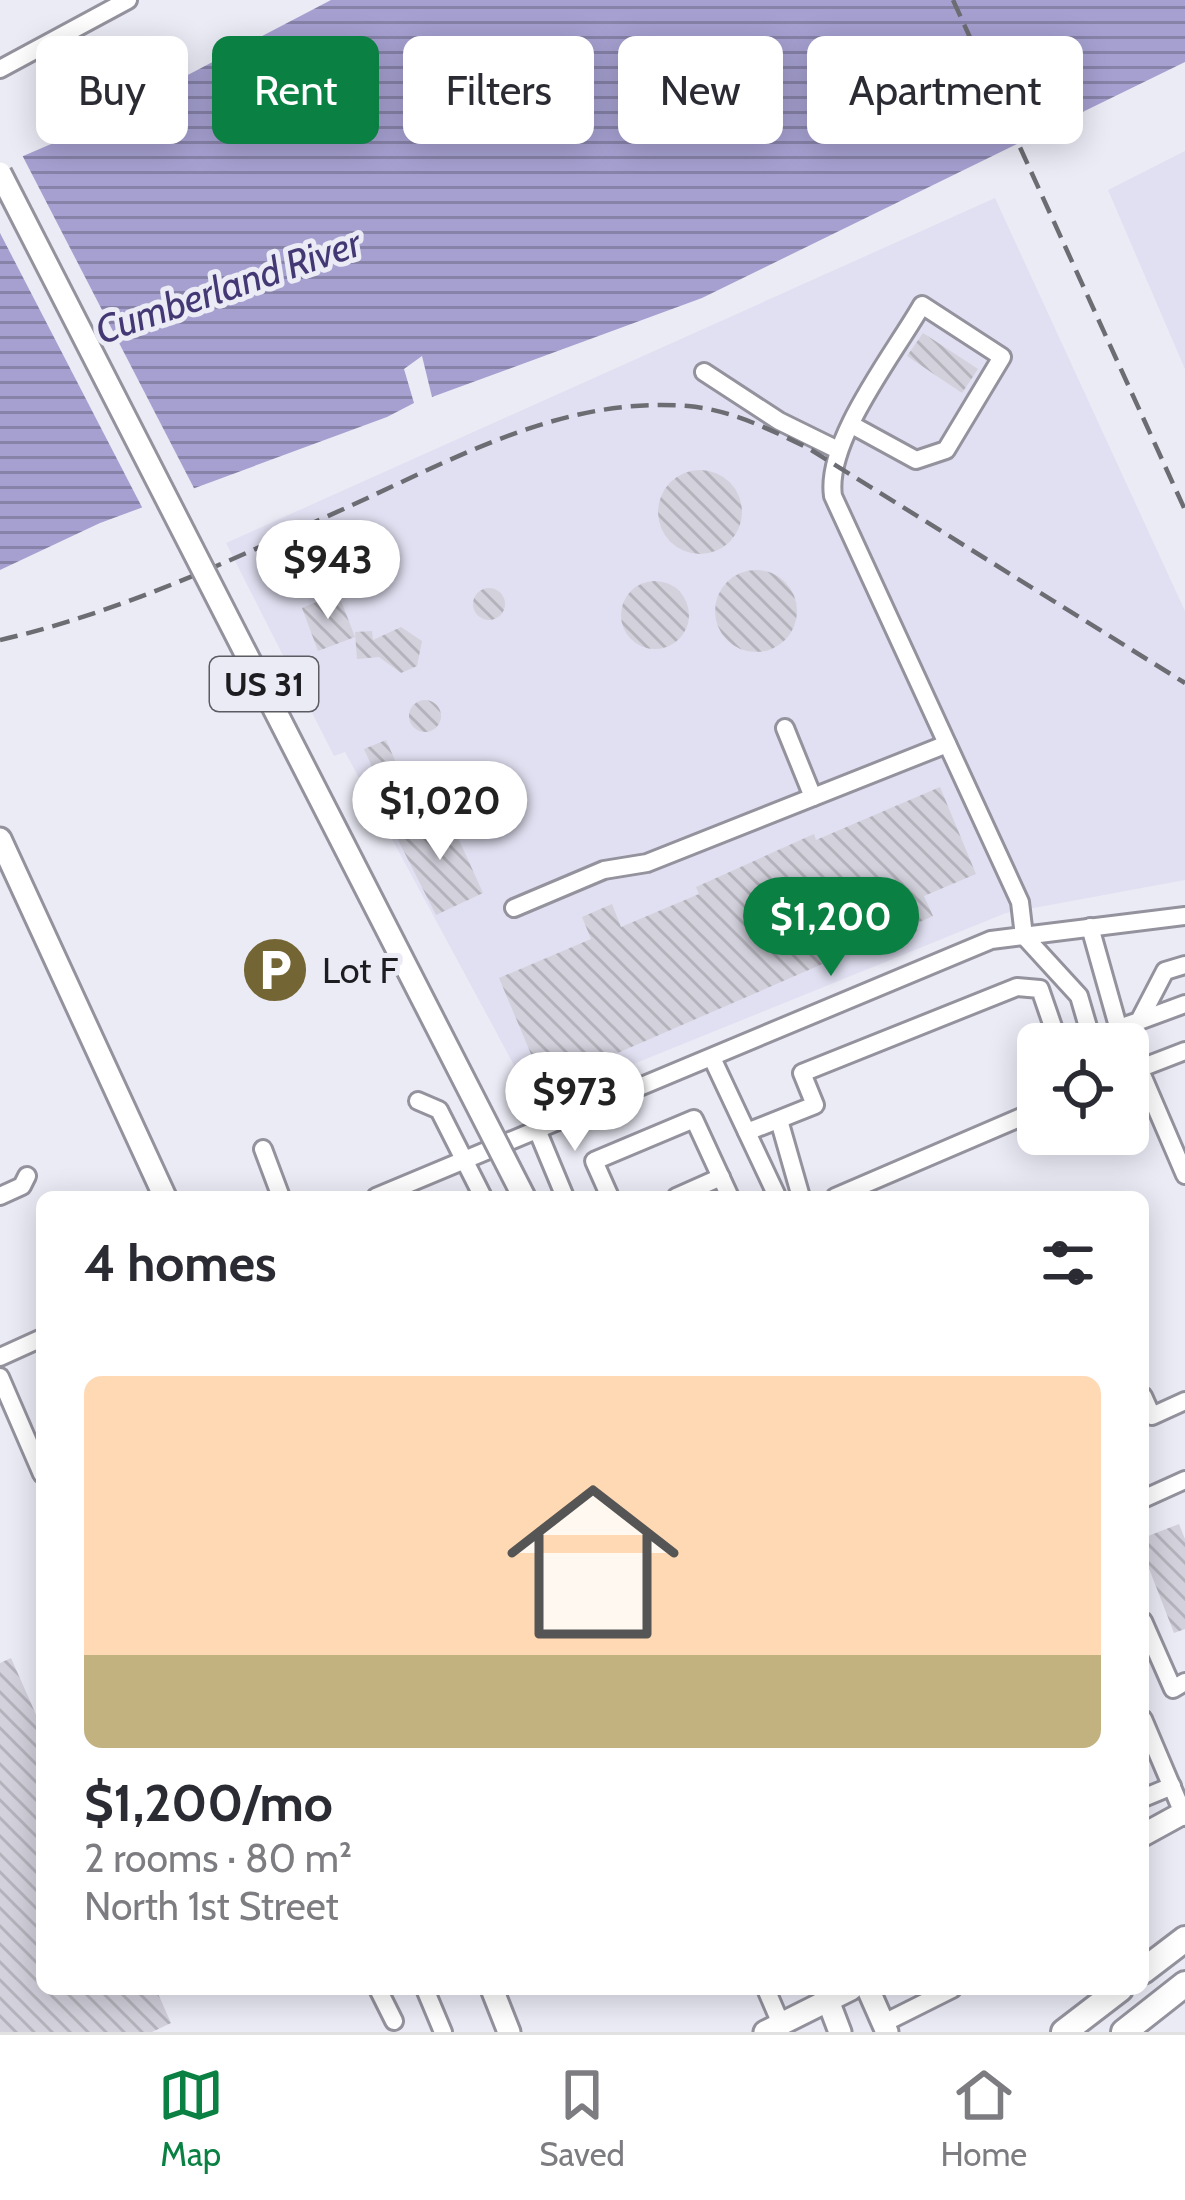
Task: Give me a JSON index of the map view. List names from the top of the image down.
{
  "streets": {
    "main road": ["US 31"]
  },
  "water": ["Cumberland River"],
  "places": {
    "parking": ["Lot F"]
  },
  "page": {
    "chip": [
      "Buy",
      "Rent",
      "Filters",
      "New",
      "Apartment"
    ],
    "price": [
      "$943",
      "$1,020",
      "$1,200",
      "$973"
    ],
    "heading": "4 homes",
    "list": [
      {
        "name": "$1,200/mo",
        "note": "2 rooms · 80 m² · North 1st Street"
      }
    ],
    "tabs": ["Map", "Saved", "Home"]
  }
}
